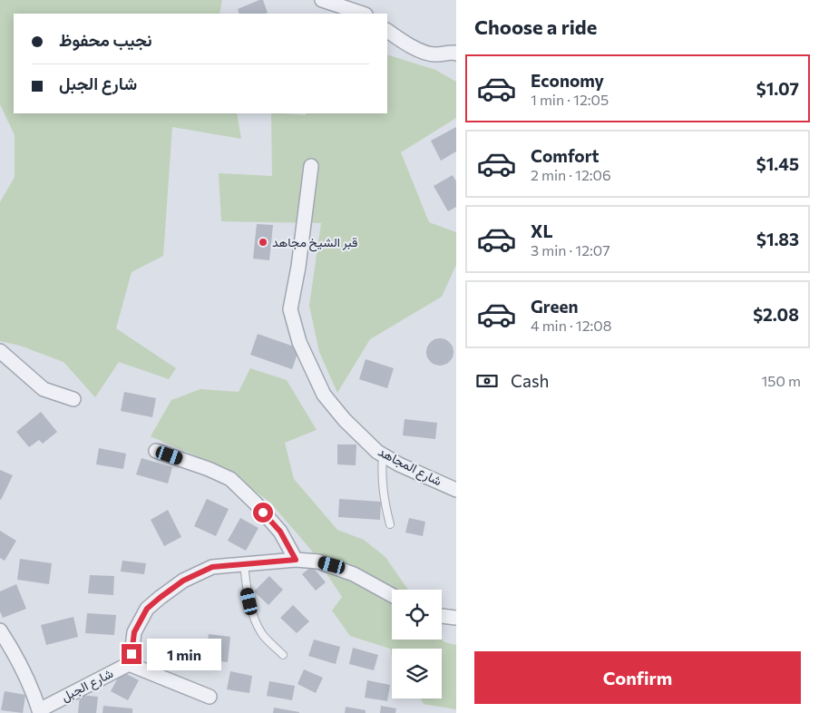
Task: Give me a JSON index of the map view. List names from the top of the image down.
{
  "streets": {
    "street": ["شارع المجاهد", "شارع الجبل"]
  },
  "places": ["قبر الشيخ مجاهد"],
  "page": {
    "heading": "Choose a ride",
    "banner": ["نجيب محفوظ", "شارع الجبل"],
    "list": [
      {
        "name": "Economy",
        "note": "1 min · 12:05",
        "value": "$1.07"
      },
      {
        "name": "Comfort",
        "note": "2 min · 12:06",
        "value": "$1.45"
      },
      {
        "name": "XL",
        "note": "3 min · 12:07",
        "value": "$1.83"
      },
      {
        "name": "Green",
        "note": "4 min · 12:08",
        "value": "$2.08"
      }
    ],
    "pay": ["Cash", "150 m"],
    "bubble": "1 min",
    "buttons": "Confirm"
  }
}
